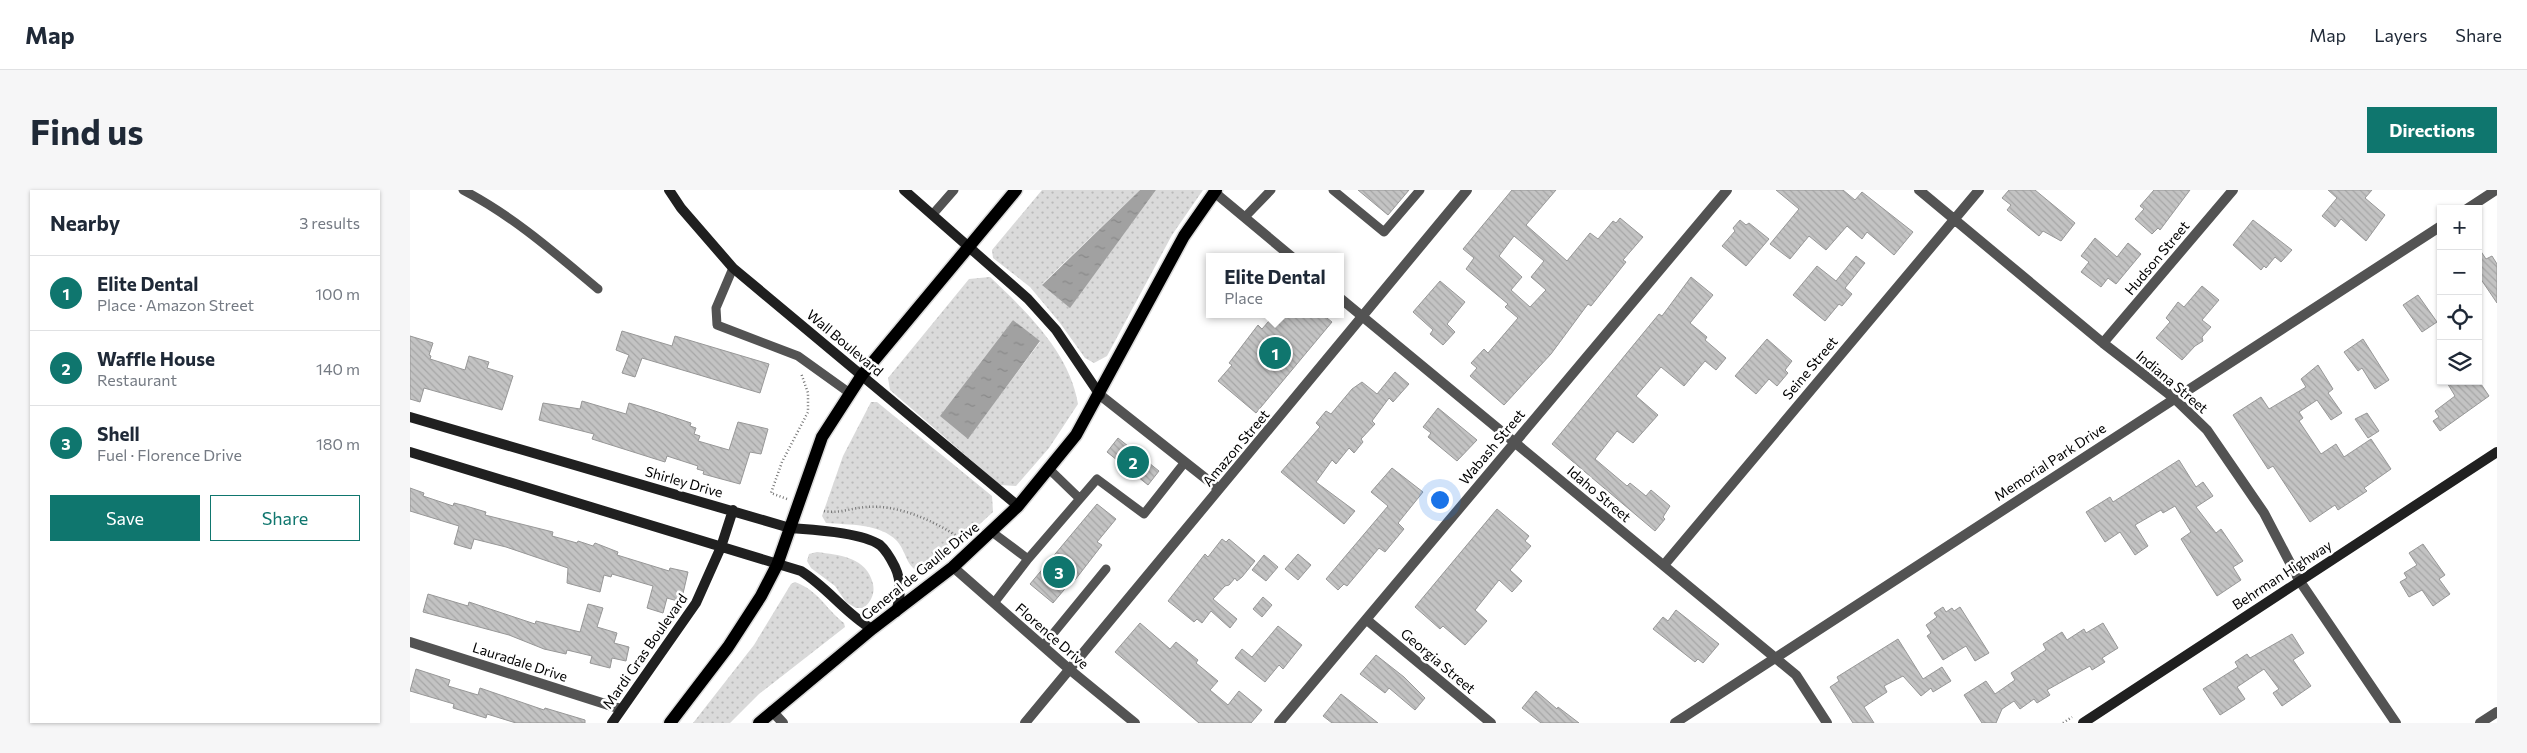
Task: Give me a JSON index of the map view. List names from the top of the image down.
{
  "streets": {
    "main road": ["General de Gaulle Drive"],
    "street": [
      "Hudson Street",
      "Wall Boulevard",
      "Seine Street",
      "Indiana Street",
      "Wabash Street",
      "Amazon Street",
      "Memorial Park Drive",
      "Shirley Drive",
      "Idaho Street",
      "Behrman Highway",
      "Florence Drive",
      "Mardi Gras Boulevard",
      "Georgia Street",
      "Lauradale Drive"
    ]
  },
  "crossings": [
    ["Hudson Street", "Indiana Street"],
    ["Wall Boulevard", "General de Gaulle Drive"],
    ["Seine Street", "Indiana Street"],
    ["Seine Street", "Idaho Street"],
    ["Indiana Street", "Memorial Park Drive"],
    ["Indiana Street", "Behrman Highway"],
    ["Wabash Street", "Idaho Street"],
    ["Wabash Street", "Georgia Street"],
    ["Amazon Street", "Idaho Street"],
    ["Amazon Street", "Florence Drive"],
    ["Memorial Park Drive", "Idaho Street"],
    ["Shirley Drive", "General de Gaulle Drive"],
    ["Shirley Drive", "Mardi Gras Boulevard"],
    ["General de Gaulle Drive", "Florence Drive"],
    ["Mardi Gras Boulevard", "Lauradale Drive"]
  ],
  "page": {
    "header": "Map",
    "nav": ["Map", "Layers", "Share"],
    "buttons": [
      "Directions",
      ["Save", "Share"]
    ],
    "title": "Find us",
    "heading": ["Nearby", "3 results"],
    "map_buttons": ["+", "−"],
    "popup": ["Elite Dental", "Place"],
    "list": [
      {
        "mark": "1",
        "name": "Elite Dental",
        "note": "Place · Amazon Street",
        "value": "100 m"
      },
      {
        "mark": "2",
        "name": "Waffle House",
        "note": "Restaurant",
        "value": "140 m"
      },
      {
        "mark": "3",
        "name": "Shell",
        "note": "Fuel · Florence Drive",
        "value": "180 m"
      }
    ],
    "pins": ["1", "2", "3"]
  }
}
